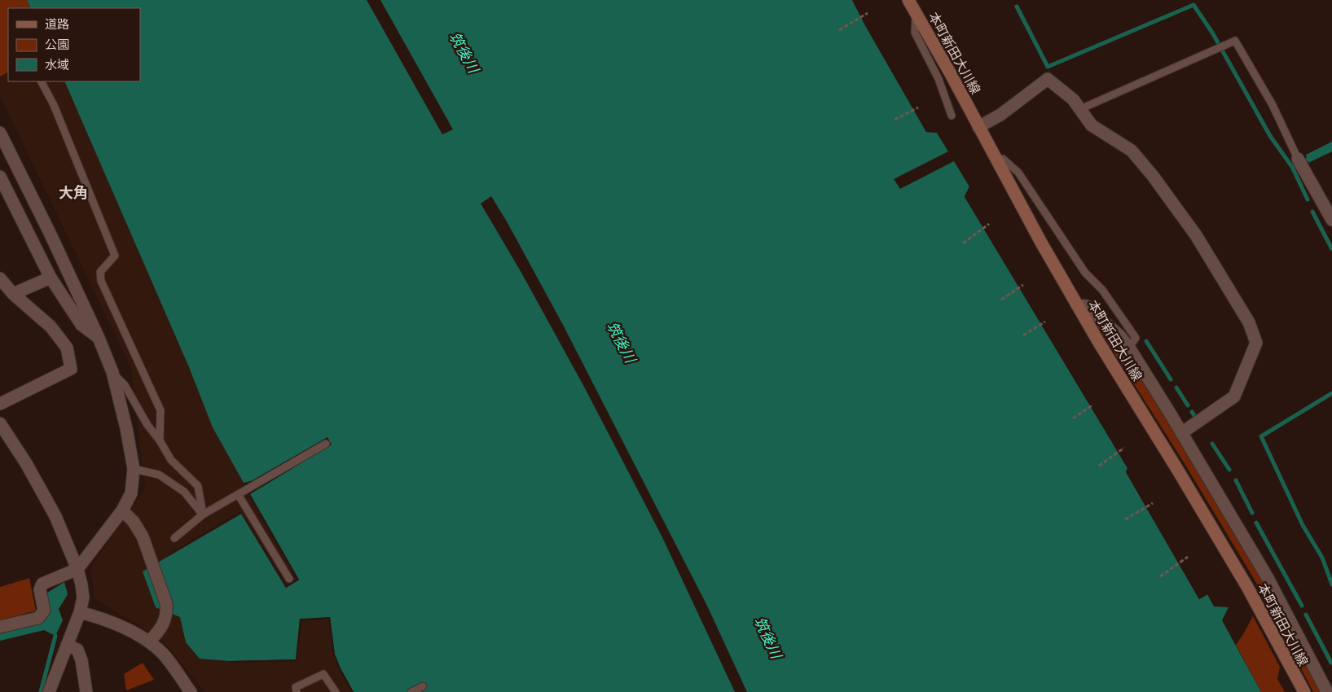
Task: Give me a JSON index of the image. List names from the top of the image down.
{
  "streets": {
    "main road": ["本町新田大川線"]
  },
  "districts": ["大角"],
  "water": ["筑後川"],
  "legend": ["道路", "公園", "水域"]
}
